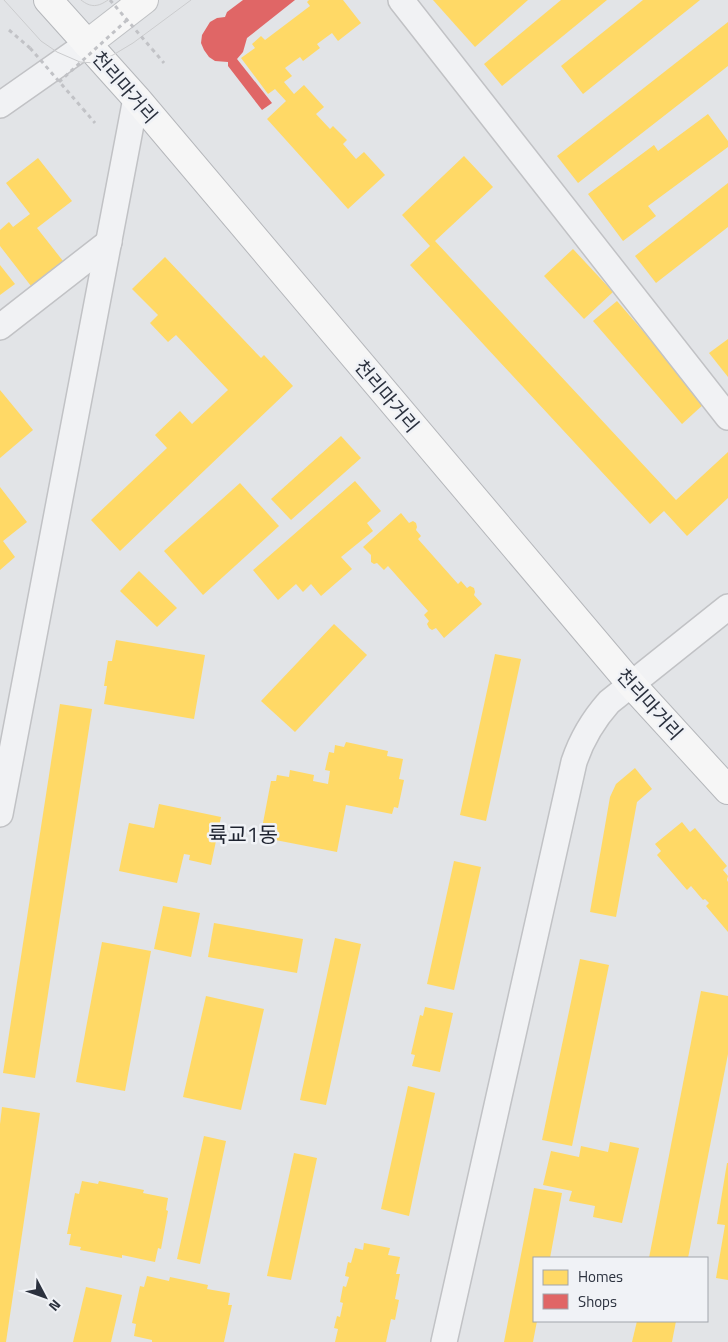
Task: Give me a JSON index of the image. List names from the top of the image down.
{
  "streets": {
    "main road": ["천리마거리"]
  },
  "districts": ["륙교1동"],
  "legend": ["Homes", "Shops"],
  "north": "bottom right"
}
